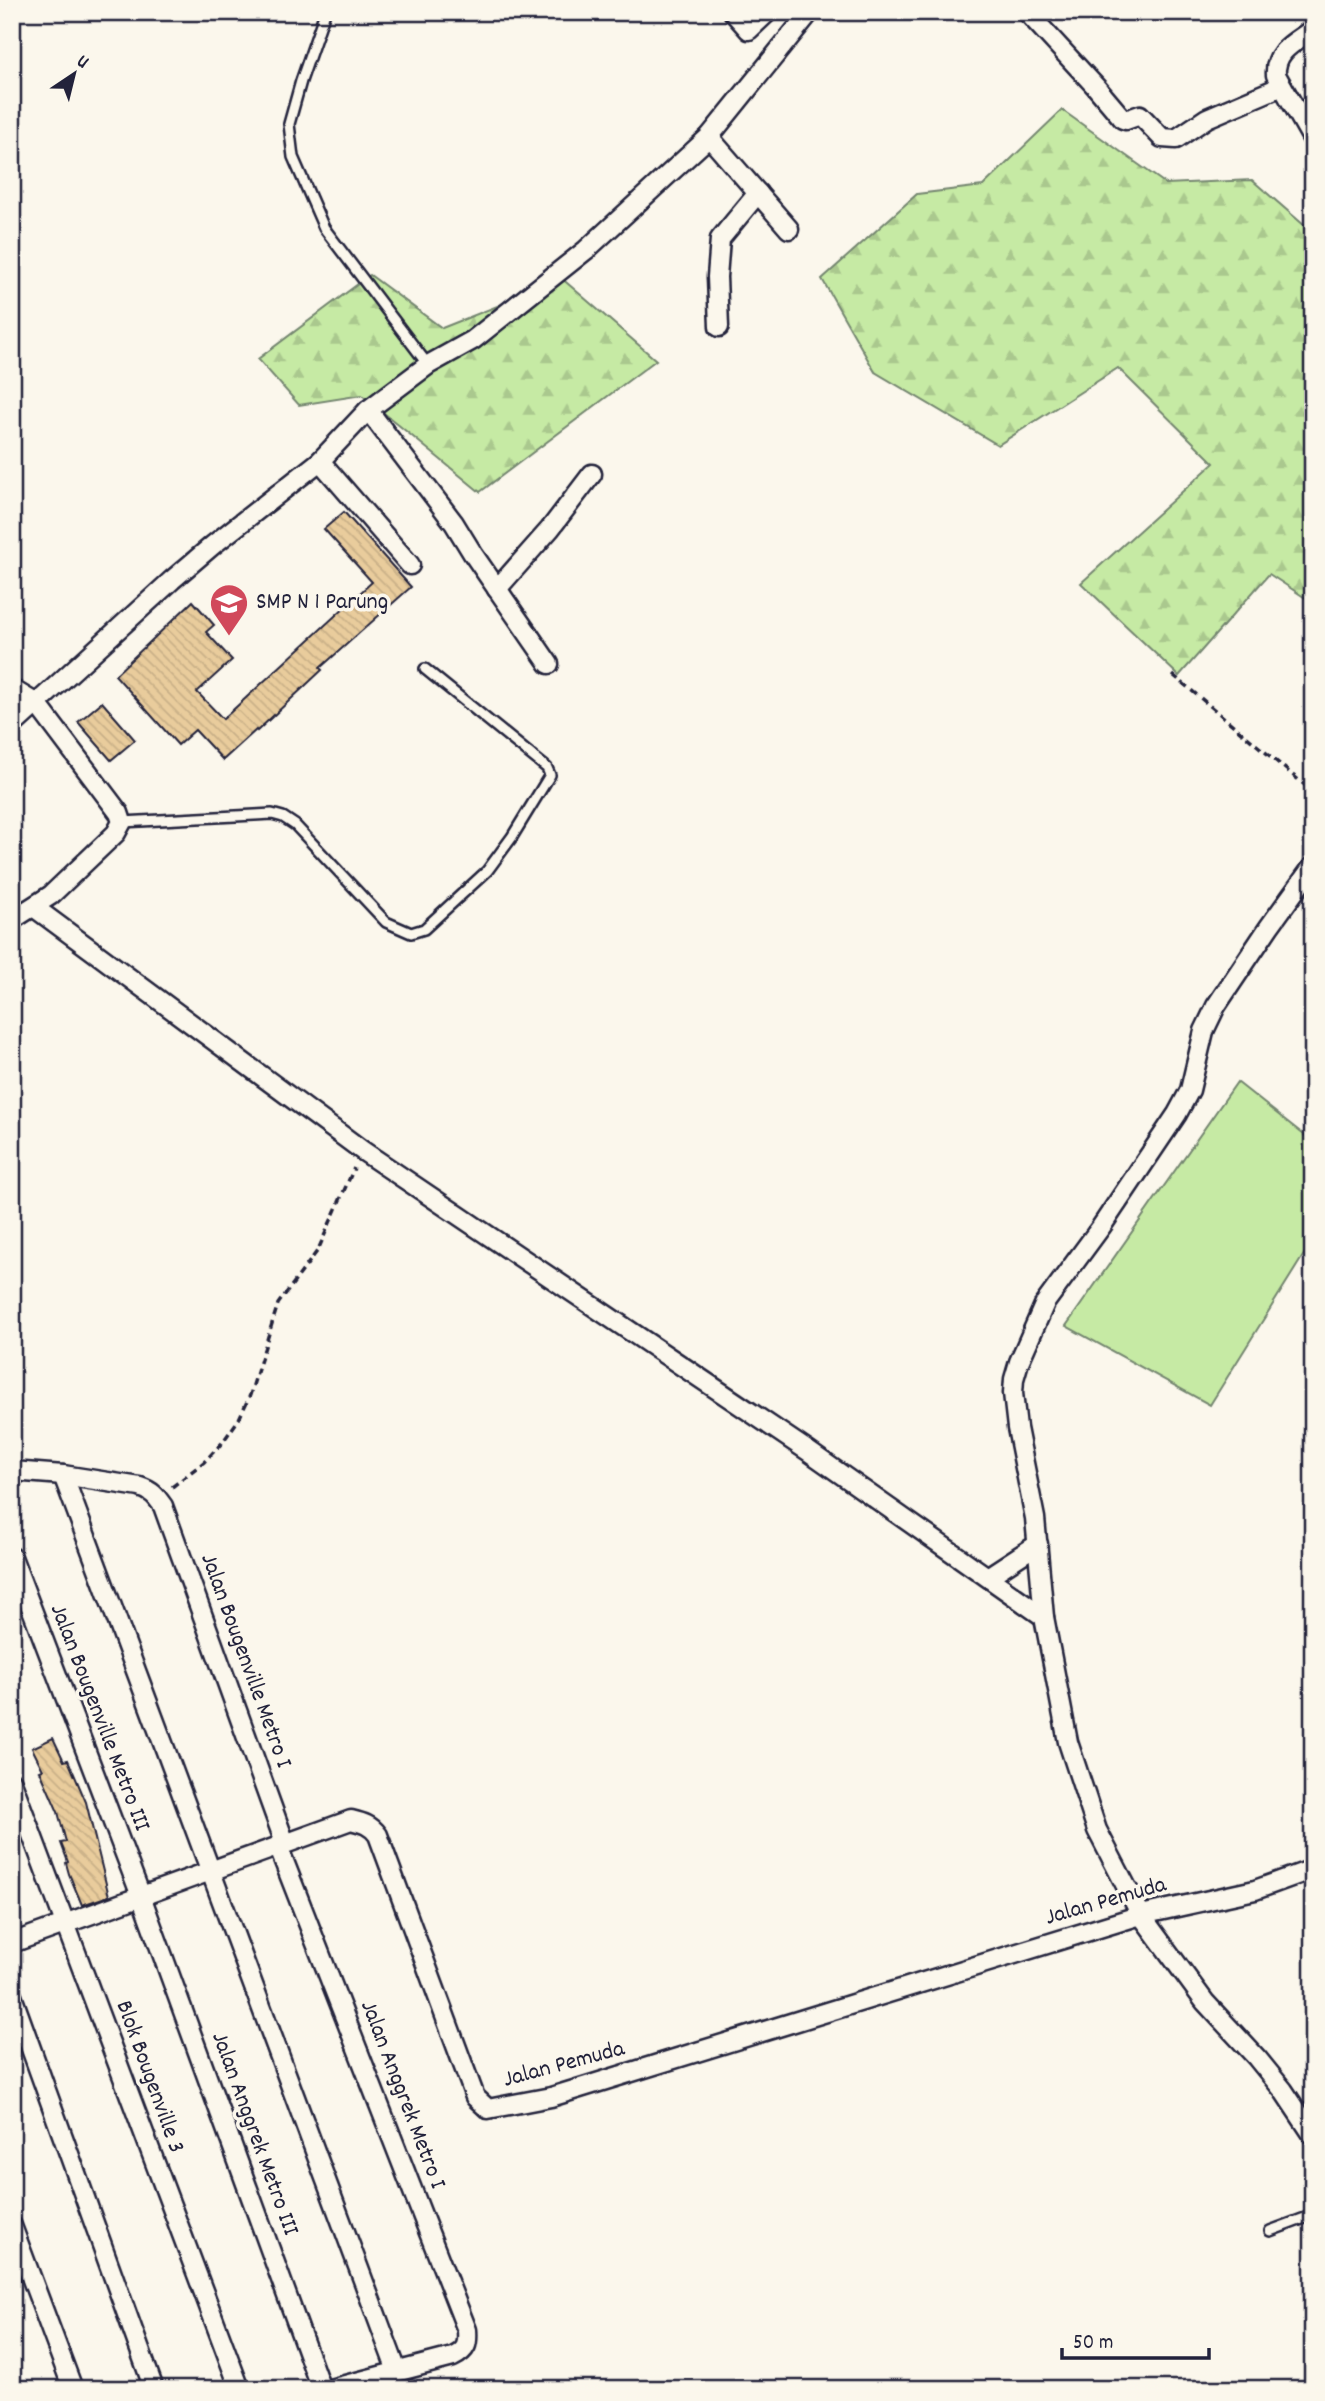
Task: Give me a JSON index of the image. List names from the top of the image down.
{
  "streets": {
    "street": [
      "Jalan Bougenville Metro I",
      "Jalan Bougenville Metro III",
      "Jalan Pemuda",
      "Blok Bougenville 3",
      "Jalan Anggrek Metro I",
      "Jalan Anggrek Metro III"
    ]
  },
  "crossings": [
    ["Jalan Bougenville Metro I", "Jalan Pemuda"],
    ["Jalan Bougenville Metro I", "Jalan Anggrek Metro I"],
    ["Jalan Bougenville Metro III", "Jalan Pemuda"],
    ["Jalan Bougenville Metro III", "Jalan Anggrek Metro III"],
    ["Jalan Pemuda", "Blok Bougenville 3"],
    ["Jalan Pemuda", "Jalan Anggrek Metro I"],
    ["Jalan Pemuda", "Jalan Anggrek Metro III"]
  ],
  "places": {
    "school or university": ["SMP N 1 Parung"]
  },
  "scale_bar": "50 m",
  "north": "top right"
}
